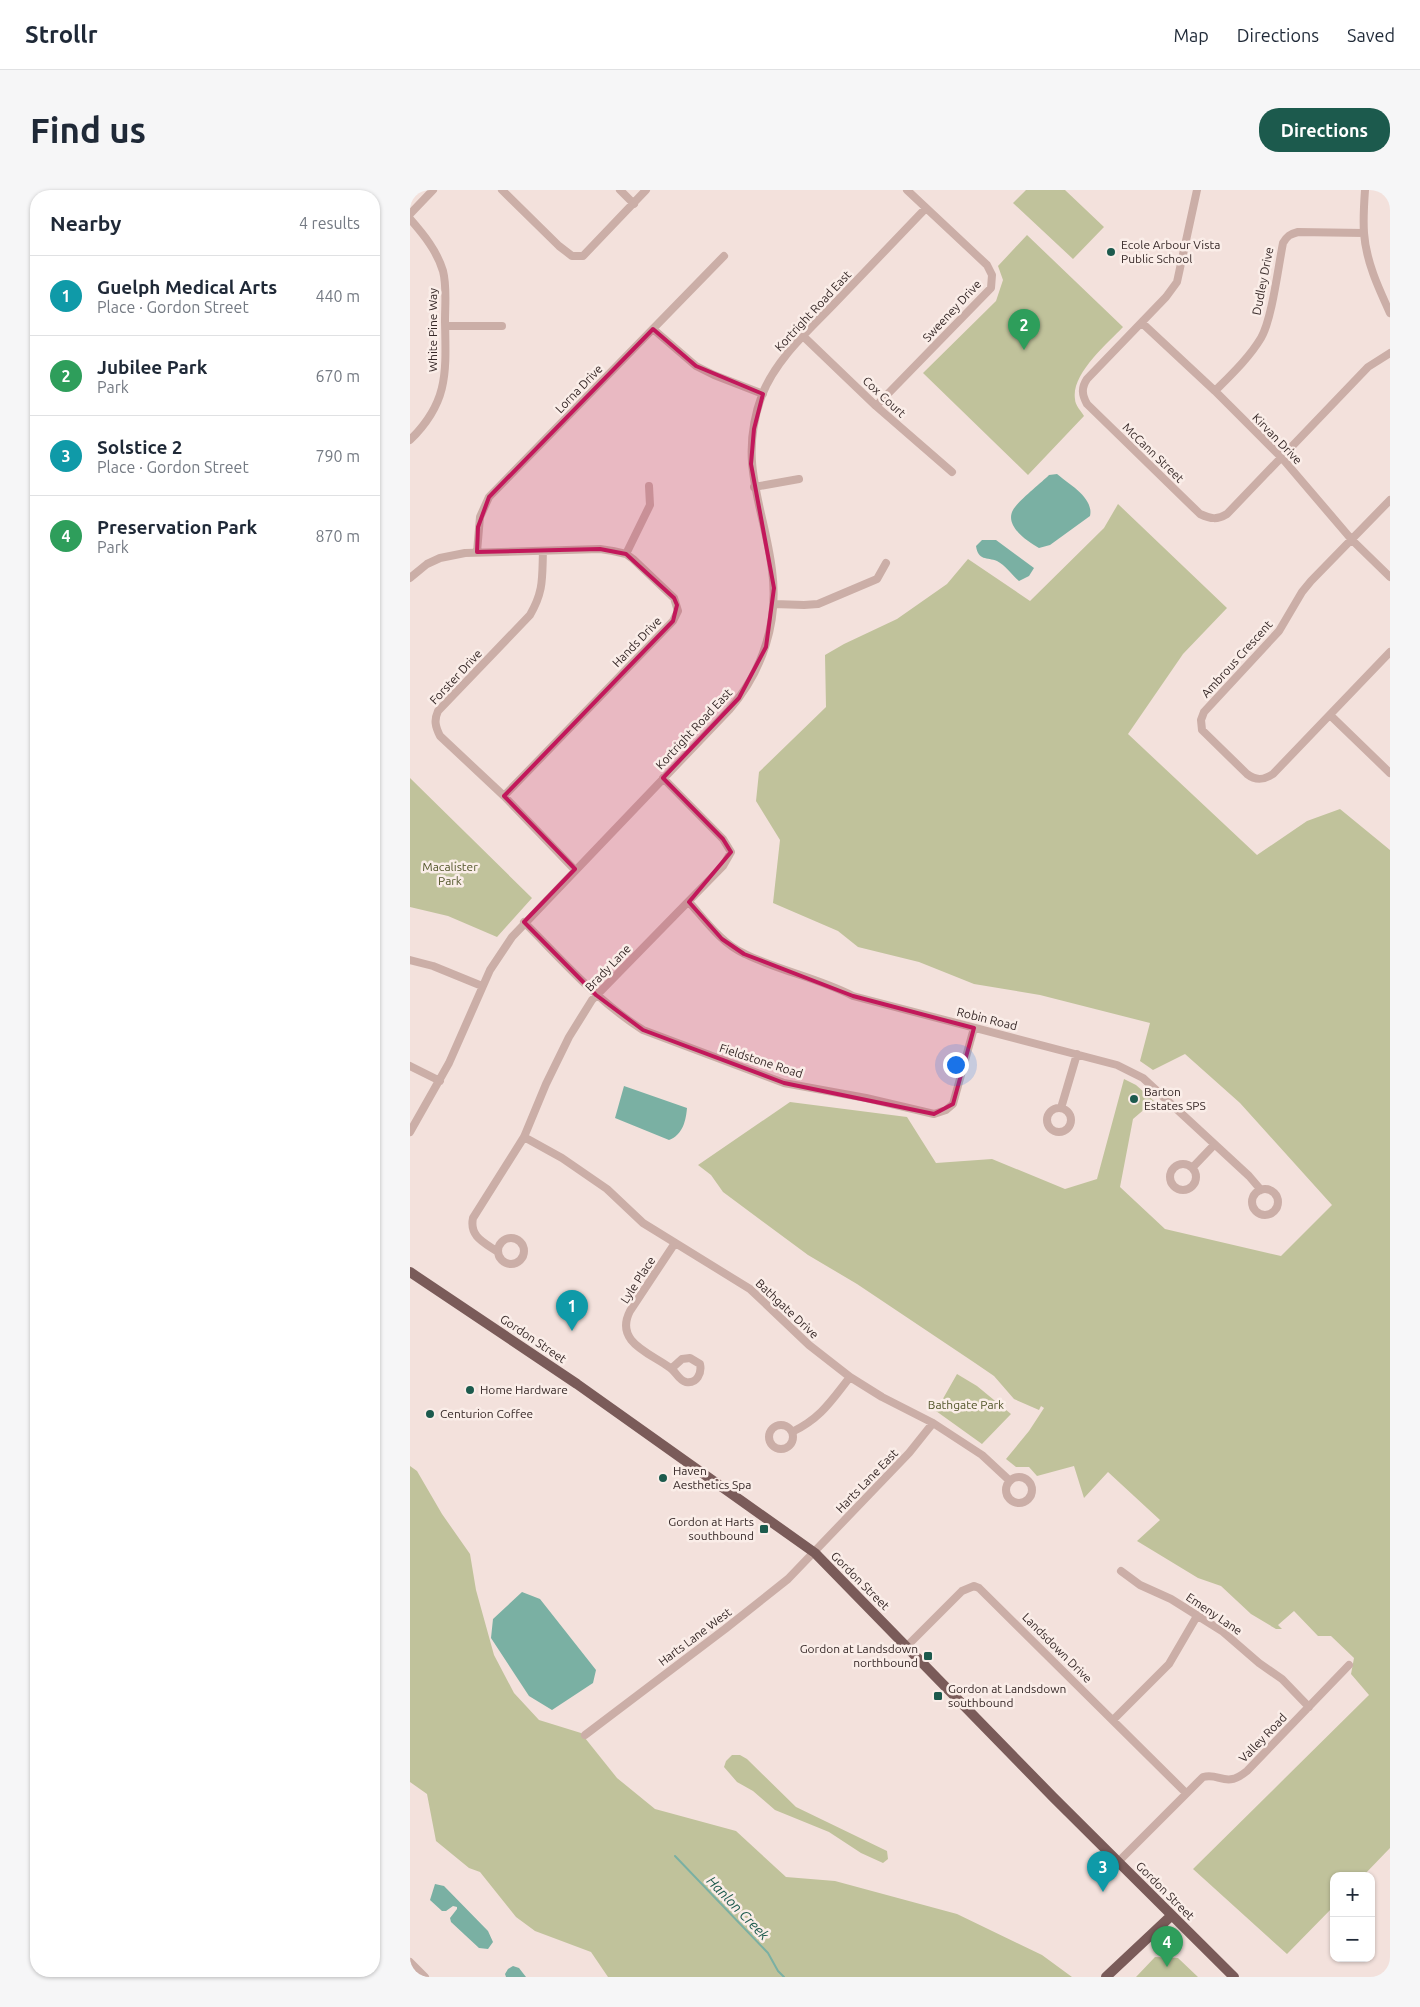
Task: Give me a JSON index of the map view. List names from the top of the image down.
{
  "streets": {
    "main road": ["Gordon Street"],
    "street": [
      "Dudley Drive",
      "Kortright Road East",
      "Sweeney Drive",
      "White Pine Way",
      "Lorna Drive",
      "Cox Court",
      "Kirvan Drive",
      "McCann Street",
      "Hands Drive",
      "Ambrous Crescent",
      "Forster Drive",
      "Brady Lane",
      "Robin Road",
      "Fieldstone Road",
      "Lyle Place",
      "Bathgate Drive",
      "Harts Lane East",
      "Emeny Lane",
      "Harts Lane West",
      "Landsdown Drive",
      "Valley Road"
    ]
  },
  "crossings": [
    ["Dudley Drive", "Kirvan Drive"],
    ["Kortright Road East", "Sweeney Drive"],
    ["Kortright Road East", "Cox Court"],
    ["Kortright Road East", "Forster Drive"],
    ["Kortright Road East", "Brady Lane"],
    ["Kortright Road East", "Fieldstone Road"],
    ["Sweeney Drive", "Cox Court"],
    ["Kirvan Drive", "McCann Street"],
    ["Kirvan Drive", "Ambrous Crescent"],
    ["Hands Drive", "Forster Drive"],
    ["Brady Lane", "Robin Road"],
    ["Brady Lane", "Fieldstone Road"],
    ["Brady Lane", "Bathgate Drive"],
    ["Robin Road", "Fieldstone Road"],
    ["Lyle Place", "Bathgate Drive"],
    ["Bathgate Drive", "Harts Lane East"],
    ["Gordon Street", "Harts Lane East"],
    ["Gordon Street", "Harts Lane West"],
    ["Gordon Street", "Landsdown Drive"],
    ["Gordon Street", "Valley Road"],
    ["Harts Lane East", "Harts Lane West"],
    ["Emeny Lane", "Valley Road"],
    ["Landsdown Drive", "Valley Road"]
  ],
  "water": ["Hanlon Creek"],
  "parks": ["Macalister Park", "Bathgate Park"],
  "places": {
    "other": [
      "Ecole Arbour Vista Public School",
      "Barton Estates SPS",
      "Home Hardware",
      "Centurion Coffee",
      "Haven Aesthetics Spa"
    ],
    "transit": ["Gordon at Harts southbound", "Gordon at Landsdown northbound", "Gordon at Landsdown southbound"]
  },
  "page": {
    "header": "Strollr",
    "nav": ["Map", "Directions", "Saved"],
    "buttons": "Directions",
    "title": "Find us",
    "heading": ["Nearby", "4 results"],
    "list": [
      {
        "mark": "1",
        "name": "Guelph Medical Arts",
        "note": "Place · Gordon Street",
        "value": "440 m"
      },
      {
        "mark": "2",
        "name": "Jubilee Park",
        "note": "Park",
        "value": "670 m"
      },
      {
        "mark": "3",
        "name": "Solstice 2",
        "note": "Place · Gordon Street",
        "value": "790 m"
      },
      {
        "mark": "4",
        "name": "Preservation Park",
        "note": "Park",
        "value": "870 m"
      }
    ],
    "pins": [
      "2",
      "1",
      "3",
      "4"
    ],
    "map_buttons": ["+", "−"]
  }
}
